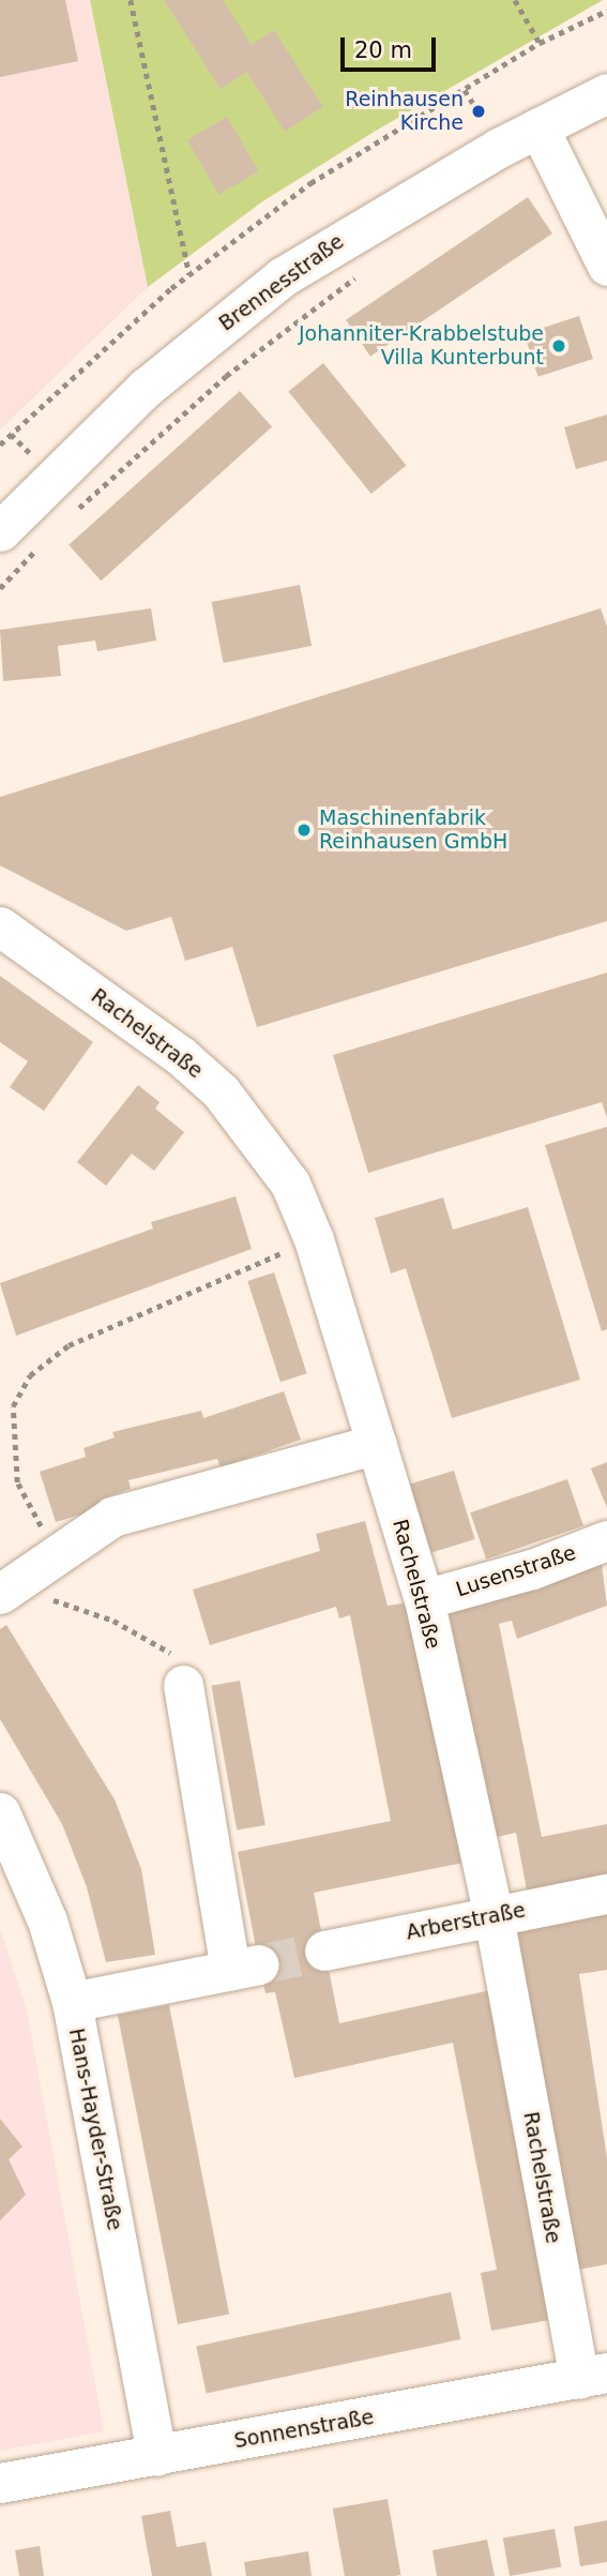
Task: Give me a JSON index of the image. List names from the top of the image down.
{
  "streets": {
    "street": [
      "Brennesstraße",
      "Rachelstraße",
      "Lusenstraße",
      "Arberstraße",
      "Hans-Hayder-Straße",
      "Sonnenstraße"
    ]
  },
  "crossings": [
    ["Rachelstraße", "Lusenstraße"],
    ["Rachelstraße", "Arberstraße"],
    ["Rachelstraße", "Sonnenstraße"],
    ["Hans-Hayder-Straße", "Sonnenstraße"]
  ],
  "places": ["Reinhausen Kirche", "Johanniter-Krabbelstube Villa Kunterbunt", "Maschinenfabrik Reinhausen GmbH"],
  "scale_bar": "20 m"
}
